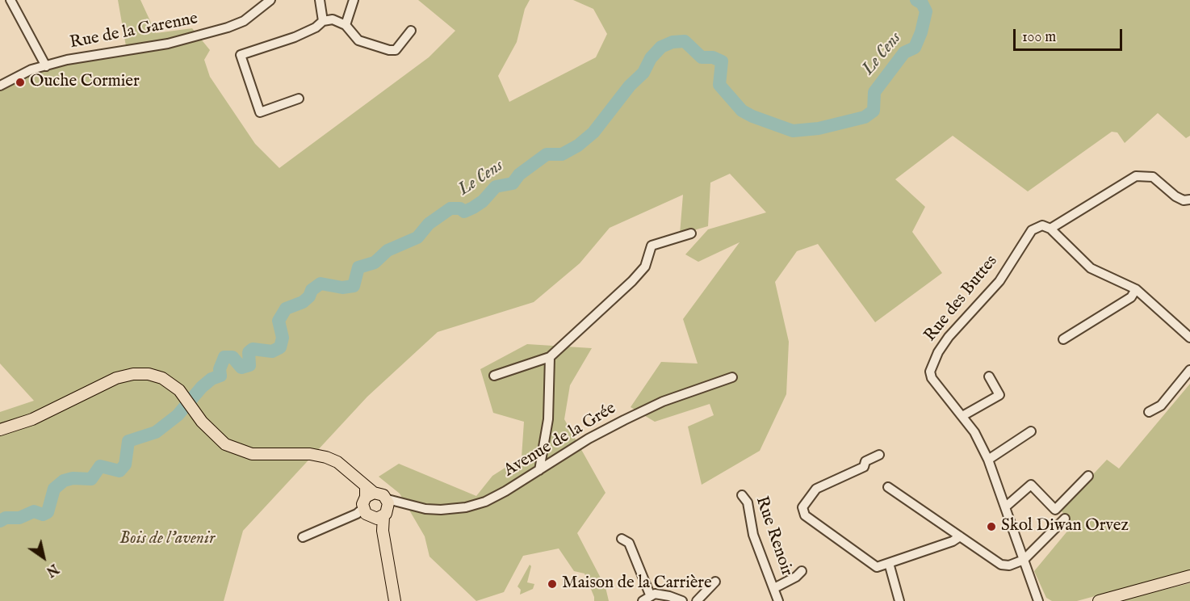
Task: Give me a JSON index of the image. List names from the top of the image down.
{
  "streets": {
    "street": [
      "Rue de la Garenne",
      "Rue des Buttes",
      "Avenue de la Grée",
      "Rue Renoir"
    ]
  },
  "water": ["Le Cens"],
  "parks": ["Bois de l'avenir"],
  "places": ["Ouche Cormier", "Skol Diwan Orvez", "Maison de la Carrière"],
  "scale_bar": "100 m",
  "north": "bottom right"
}
